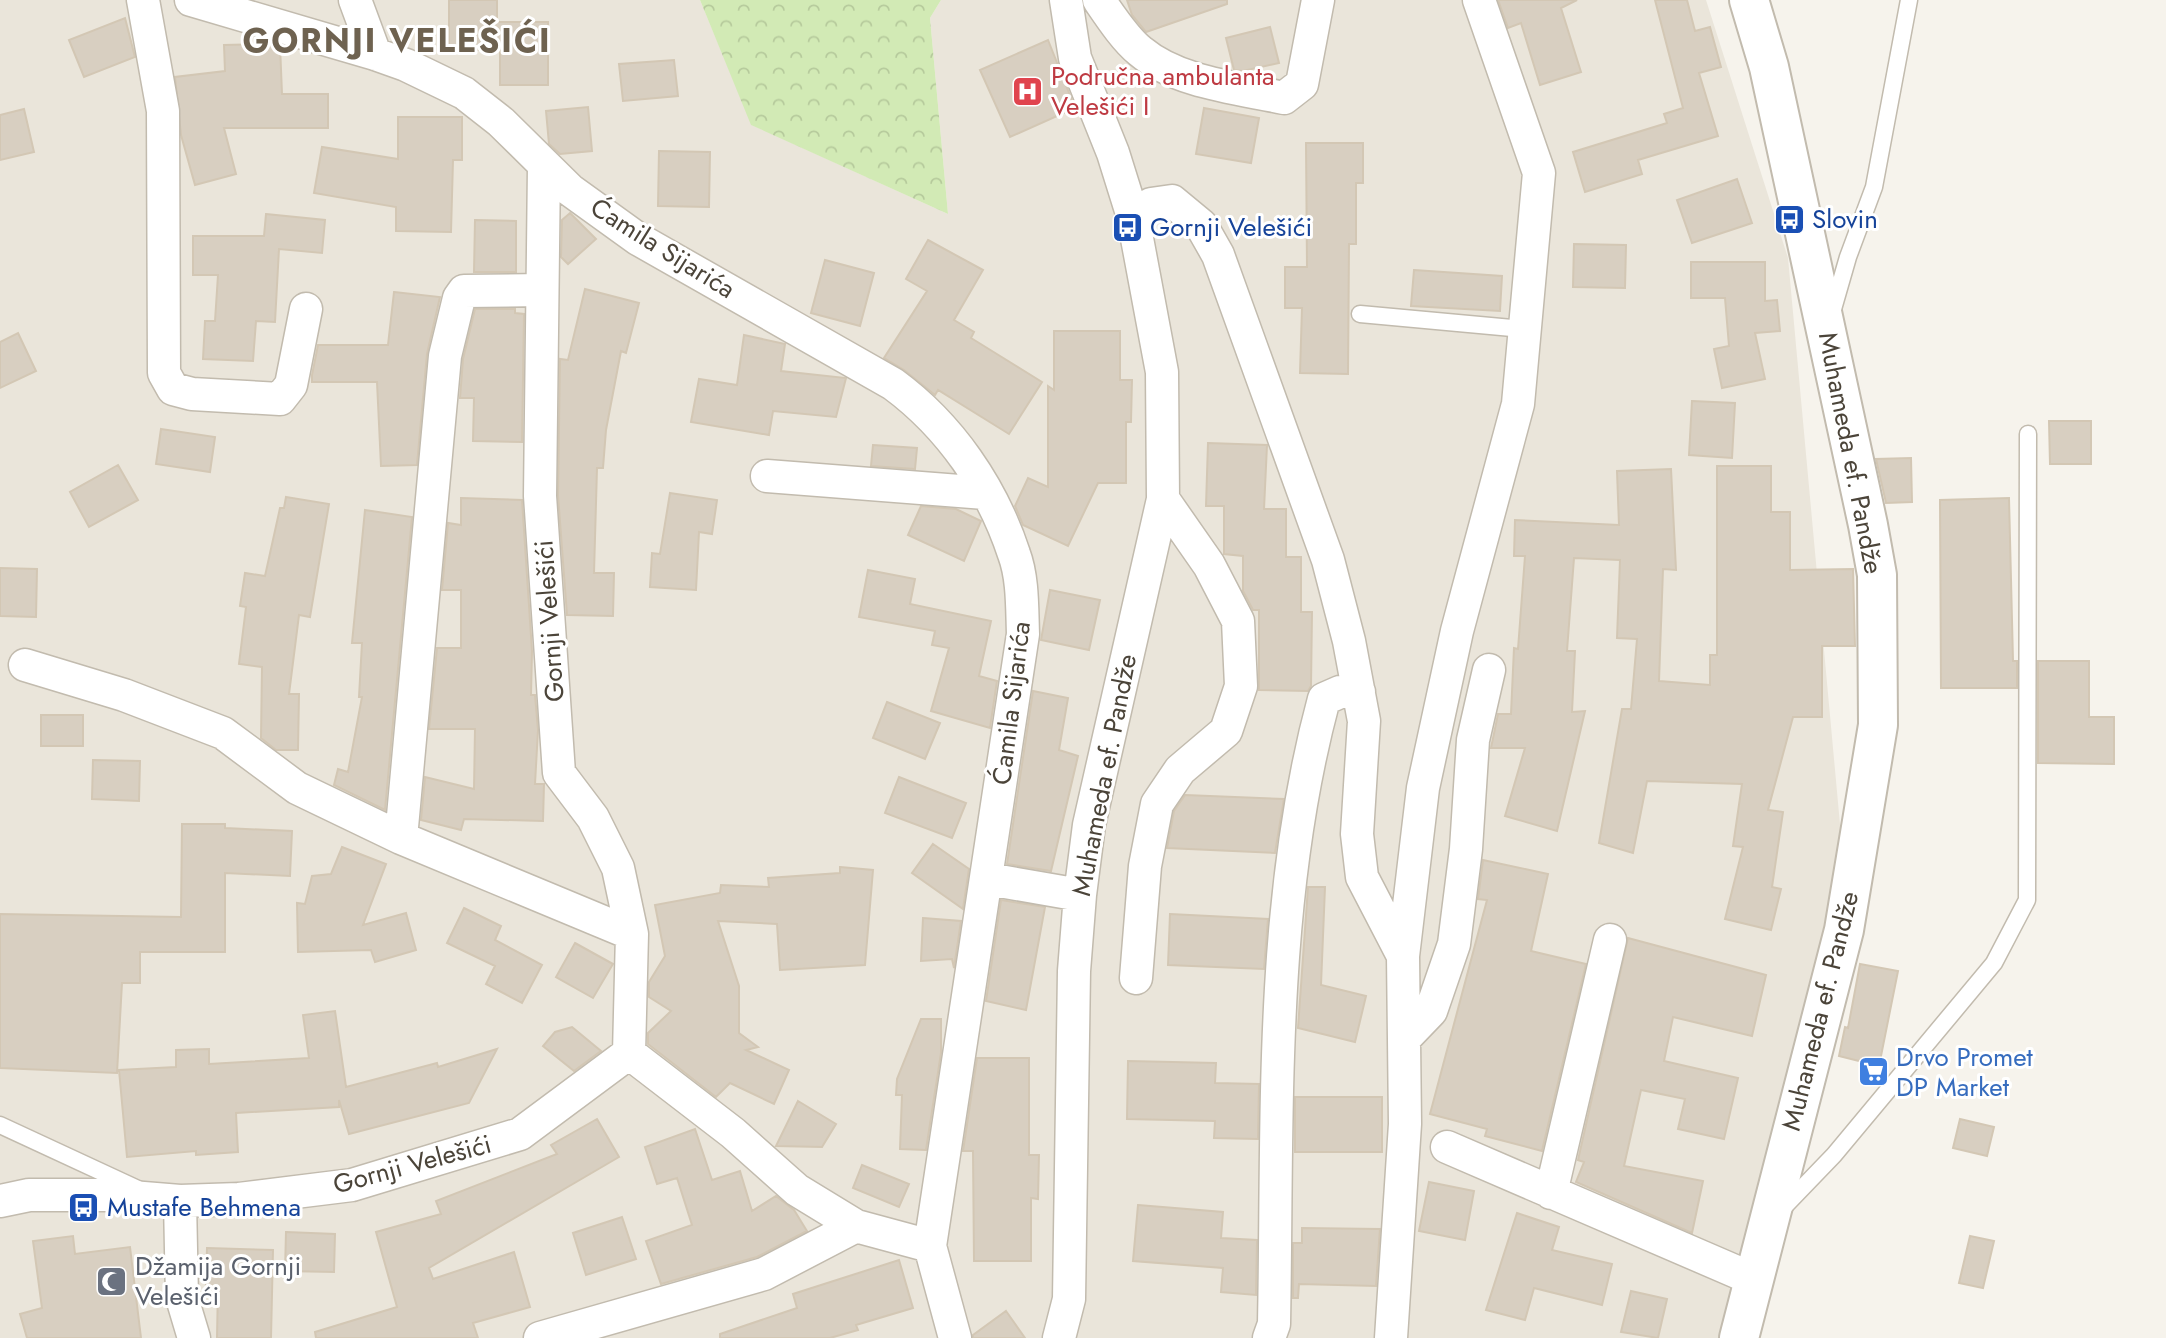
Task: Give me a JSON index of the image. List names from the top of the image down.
{
  "streets": {
    "street": ["Ćamila Sijarića", "Muhameda ef. Pandže", "Gornji Velešići"]
  },
  "crossings": [
    ["Ćamila Sijarića", "Gornji Velešići"]
  ],
  "districts": ["GORNJI VELEŠIĆI"],
  "places": {
    "hospital": ["Područna ambulanta Velešići I"],
    "bus stop": ["Slovin", "Gornji Velešići", "Mustafe Behmena"],
    "supermarket": ["Drvo Promet DP Market"],
    "mosque": ["Džamija Gornji Velešići"]
  }
}
